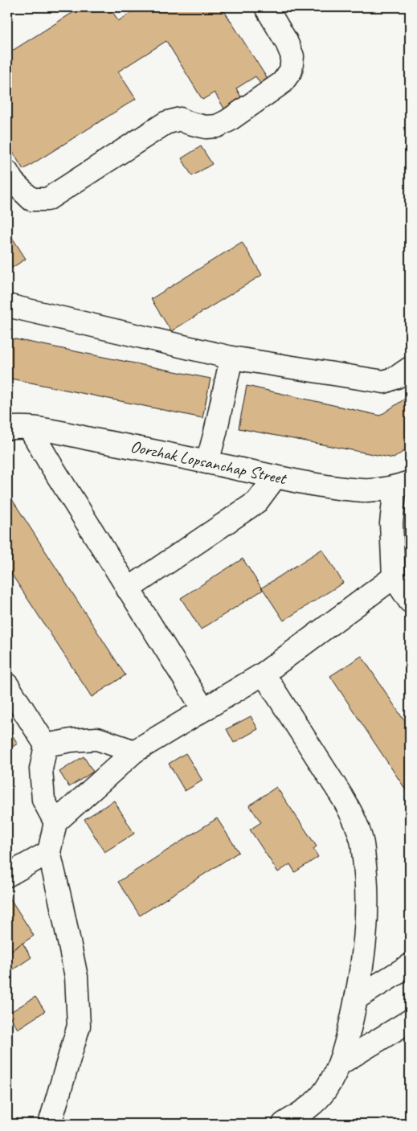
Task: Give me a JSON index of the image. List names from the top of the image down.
{
  "streets": {
    "street": ["Oorzhak Lopsanchap Street"]
  }
}
